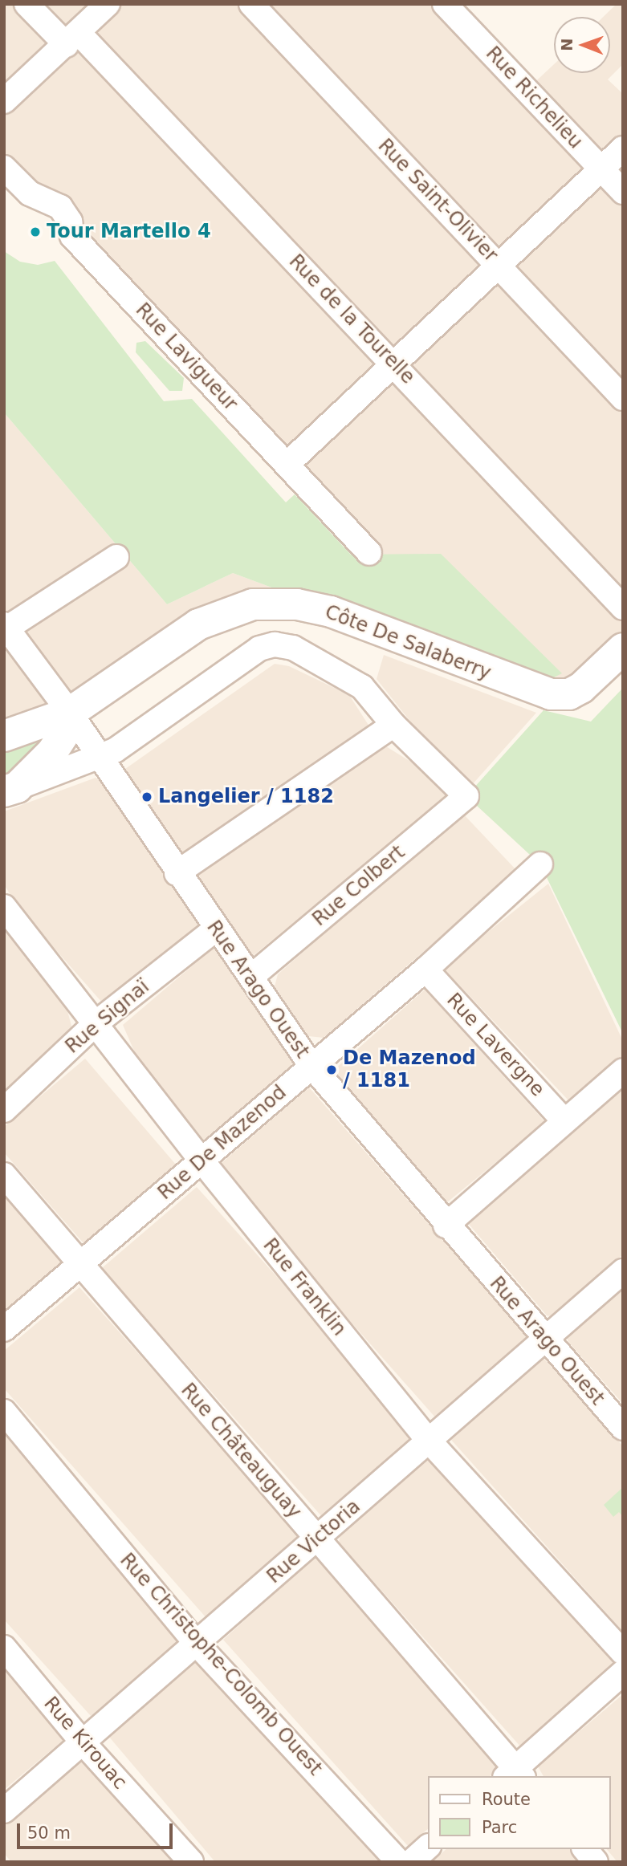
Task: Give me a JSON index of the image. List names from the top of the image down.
{
  "streets": {
    "street": [
      "Rue Richelieu",
      "Rue Saint-Olivier",
      "Rue de la Tourelle",
      "Rue Lavigueur",
      "Côte De Salaberry",
      "Rue Colbert",
      "Rue Arago Ouest",
      "Rue Signaï",
      "Rue Lavergne",
      "Rue De Mazenod",
      "Rue Franklin",
      "Rue Châteauguay",
      "Rue Victoria",
      "Rue Christophe-Colomb Ouest",
      "Rue Kirouac"
    ]
  },
  "crossings": [
    ["Côte De Salaberry", "Rue Arago Ouest"],
    ["Rue Colbert", "Rue Arago Ouest"],
    ["Rue Arago Ouest", "Rue Signaï"],
    ["Rue Arago Ouest", "Rue De Mazenod"],
    ["Rue Arago Ouest", "Rue Victoria"],
    ["Rue Signaï", "Rue Franklin"],
    ["Rue Lavergne", "Rue De Mazenod"],
    ["Rue De Mazenod", "Rue Franklin"],
    ["Rue De Mazenod", "Rue Châteauguay"],
    ["Rue Franklin", "Rue Victoria"],
    ["Rue Châteauguay", "Rue Victoria"],
    ["Rue Victoria", "Rue Christophe-Colomb Ouest"],
    ["Rue Victoria", "Rue Kirouac"]
  ],
  "places": ["Tour Martello 4", "Langelier / 1182", "De Mazenod / 1181"],
  "legend": ["Route", "Parc"],
  "scale_bar": "50 m",
  "north": "left"
}
